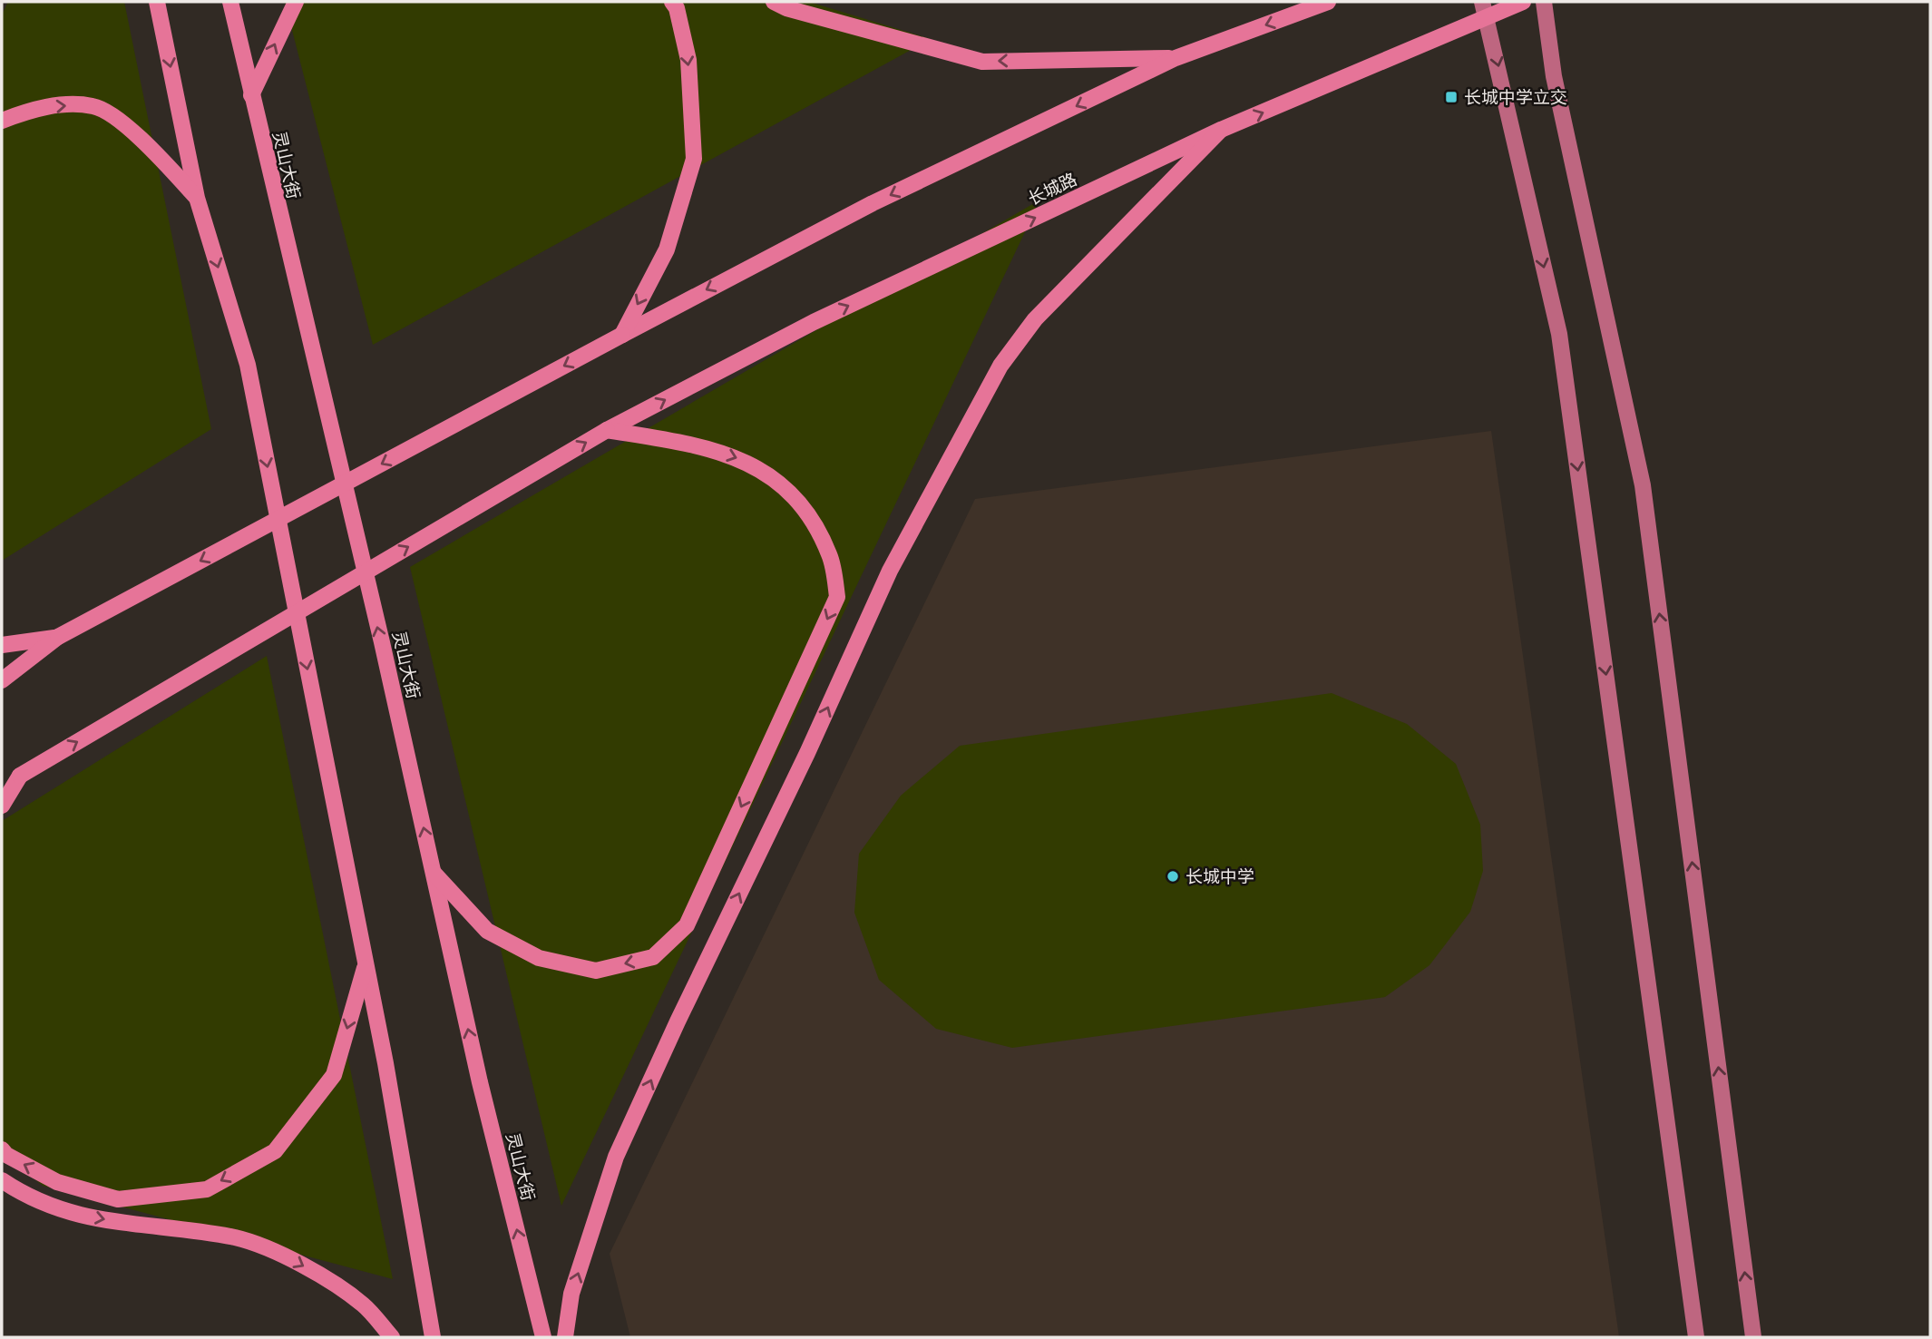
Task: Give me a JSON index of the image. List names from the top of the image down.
{
  "streets": {
    "main road": ["灵山大街", "长城路"]
  },
  "places": {
    "transit": ["长城中学立交"],
    "other": ["长城中学"]
  }
}
